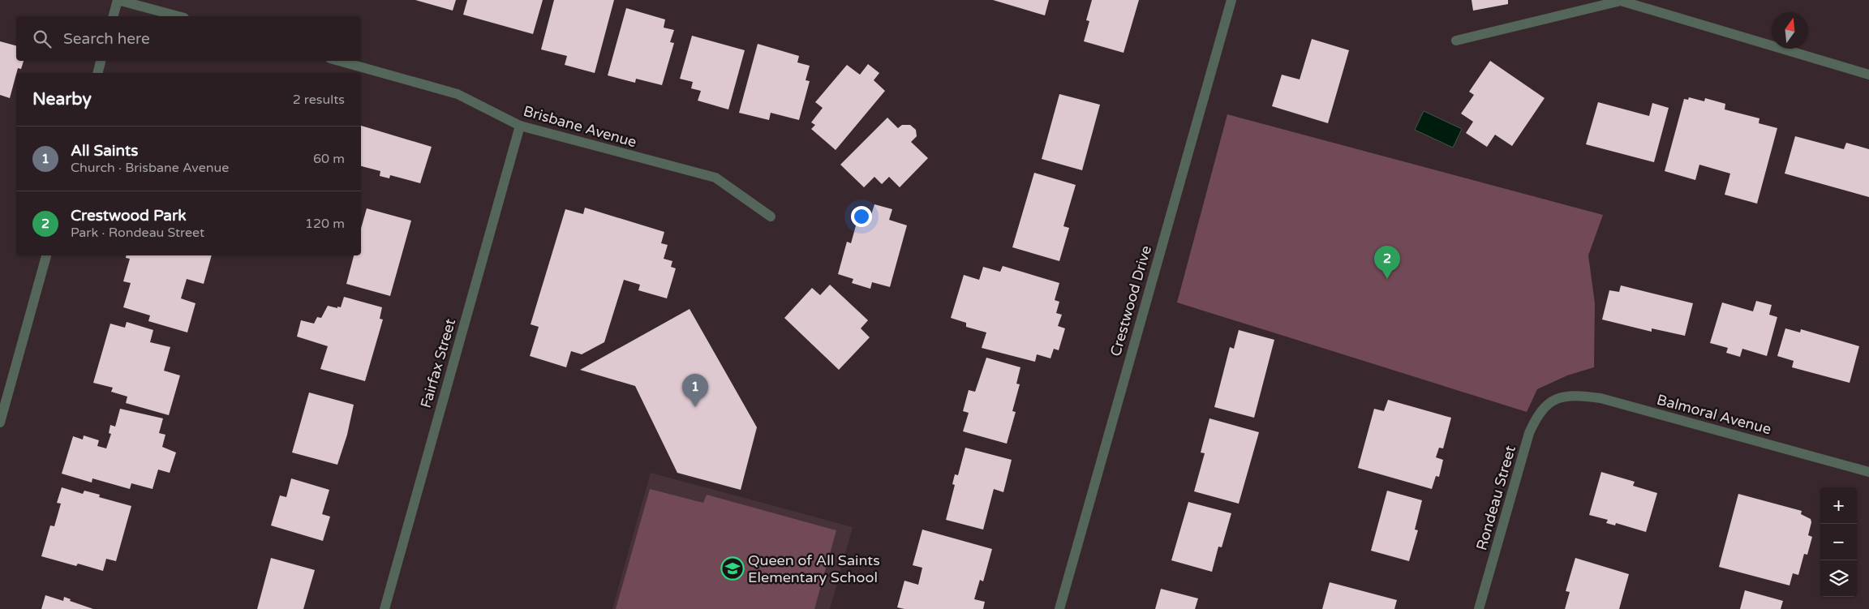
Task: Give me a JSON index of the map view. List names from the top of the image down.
{
  "streets": {
    "street": [
      "Brisbane Avenue",
      "Crestwood Drive",
      "Fairfax Street",
      "Balmoral Avenue",
      "Rondeau Street"
    ]
  },
  "crossings": [
    ["Brisbane Avenue", "Fairfax Street"],
    ["Balmoral Avenue", "Rondeau Street"]
  ],
  "places": {
    "school or university": ["Queen of All Saints Elementary School"]
  },
  "north": "top",
  "page": {
    "search": "Search here",
    "heading": ["Nearby", "2 results"],
    "list": [
      {
        "mark": "1",
        "name": "All Saints",
        "note": "Church · Brisbane Avenue",
        "value": "60 m"
      },
      {
        "mark": "2",
        "name": "Crestwood Park",
        "note": "Park · Rondeau Street",
        "value": "120 m"
      }
    ],
    "pins": ["2", "1"],
    "map_buttons": ["+", "−"]
  }
}
